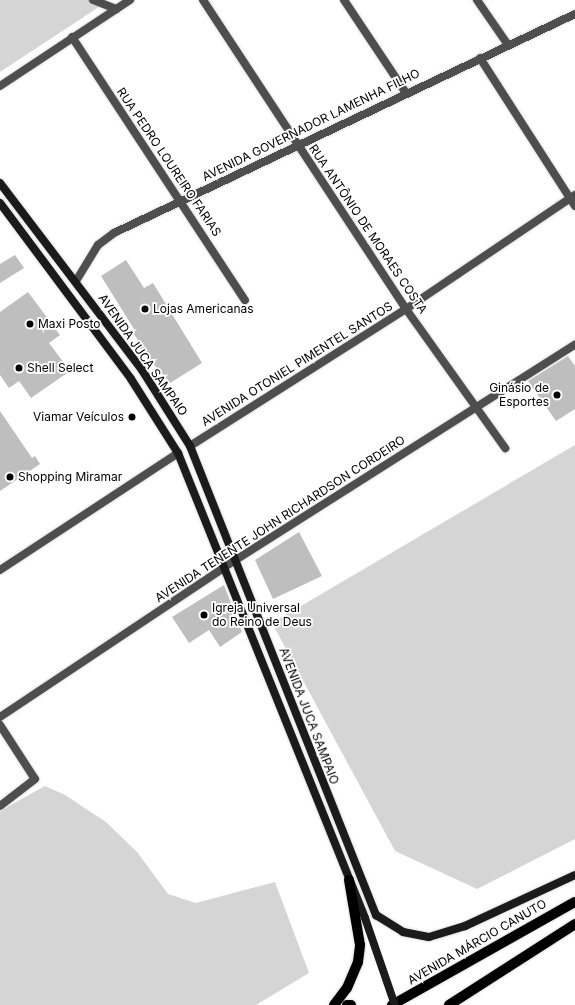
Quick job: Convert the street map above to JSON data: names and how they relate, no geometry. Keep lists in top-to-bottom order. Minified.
{"streets":{"main road":["AVENIDA JUCA SAMPAIO","AVENIDA MÁRCIO CANUTO"],"street":["AVENIDA GOVERNADOR LAMENHA FILHO","RUA PEDRO LOUREIRO FARIAS","RUA ANTÔNIO DE MORAES COSTA","AVENIDA OTONIEL PIMENTEL SANTOS","AVENIDA TENENTE JOHN RICHARDSON CORDEIRO"]},"crossings":[["AVENIDA GOVERNADOR LAMENHA FILHO","RUA PEDRO LOUREIRO FARIAS"],["AVENIDA GOVERNADOR LAMENHA FILHO","RUA ANTÔNIO DE MORAES COSTA"],["AVENIDA GOVERNADOR LAMENHA FILHO","AVENIDA JUCA SAMPAIO"],["RUA ANTÔNIO DE MORAES COSTA","AVENIDA OTONIEL PIMENTEL SANTOS"],["RUA ANTÔNIO DE MORAES COSTA","AVENIDA TENENTE JOHN RICHARDSON CORDEIRO"],["AVENIDA JUCA SAMPAIO","AVENIDA OTONIEL PIMENTEL SANTOS"],["AVENIDA JUCA SAMPAIO","AVENIDA TENENTE JOHN RICHARDSON CORDEIRO"],["AVENIDA JUCA SAMPAIO","AVENIDA MÁRCIO CANUTO"]],"places":["Lojas Americanas","Maxi Posto","Shell Select","Ginásio de Esportes","Viamar Veículos","Shopping Miramar","Igreja Universal do Reino de Deus"]}
